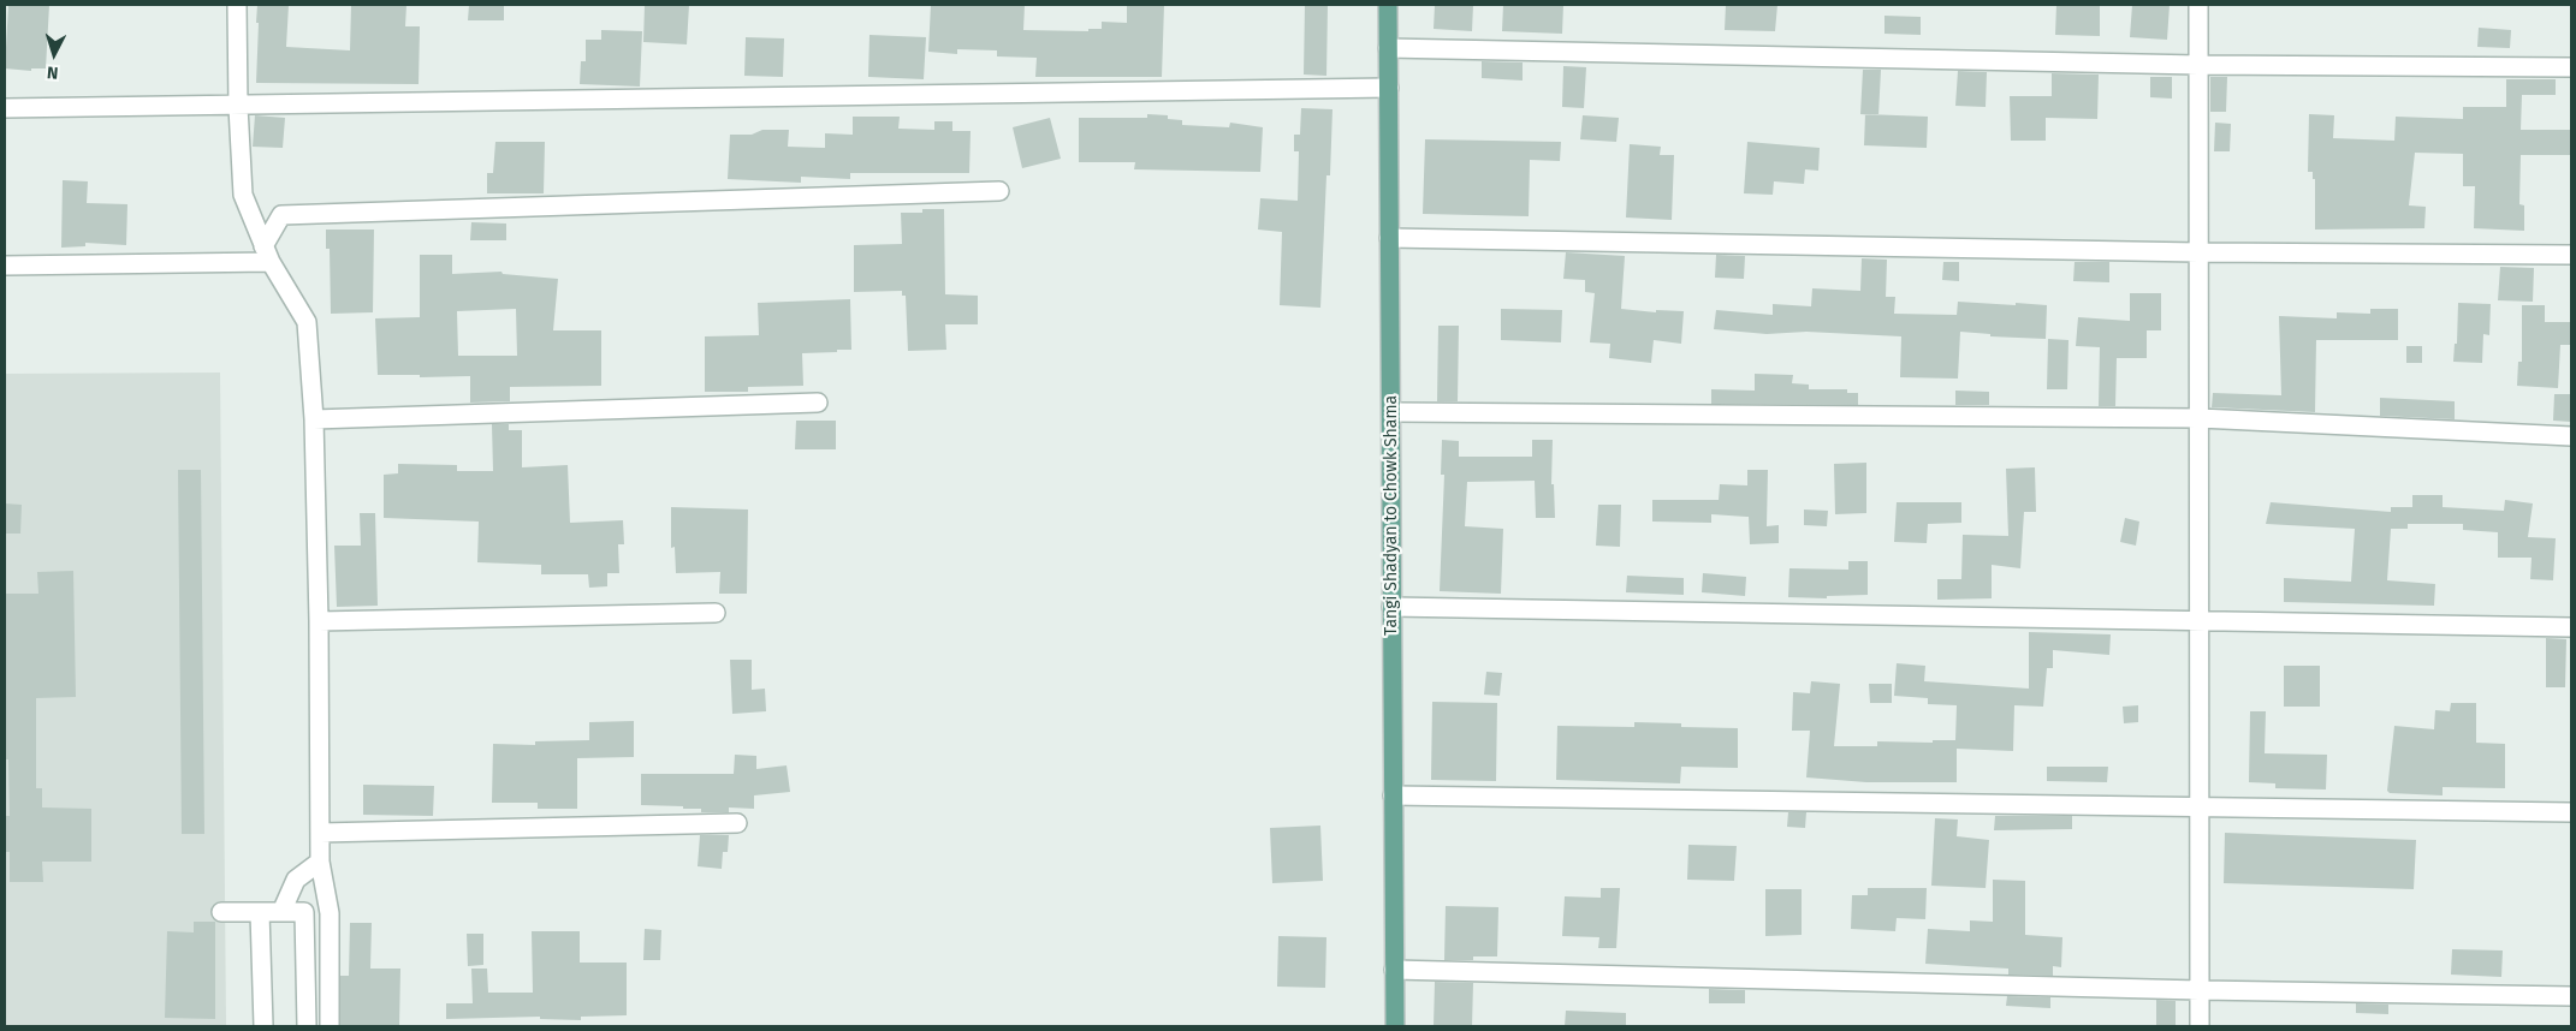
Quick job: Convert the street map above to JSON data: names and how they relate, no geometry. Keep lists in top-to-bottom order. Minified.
{"streets":{"main road":["Tangi Shadyan to Chowk Shama"]},"north":"bottom"}
